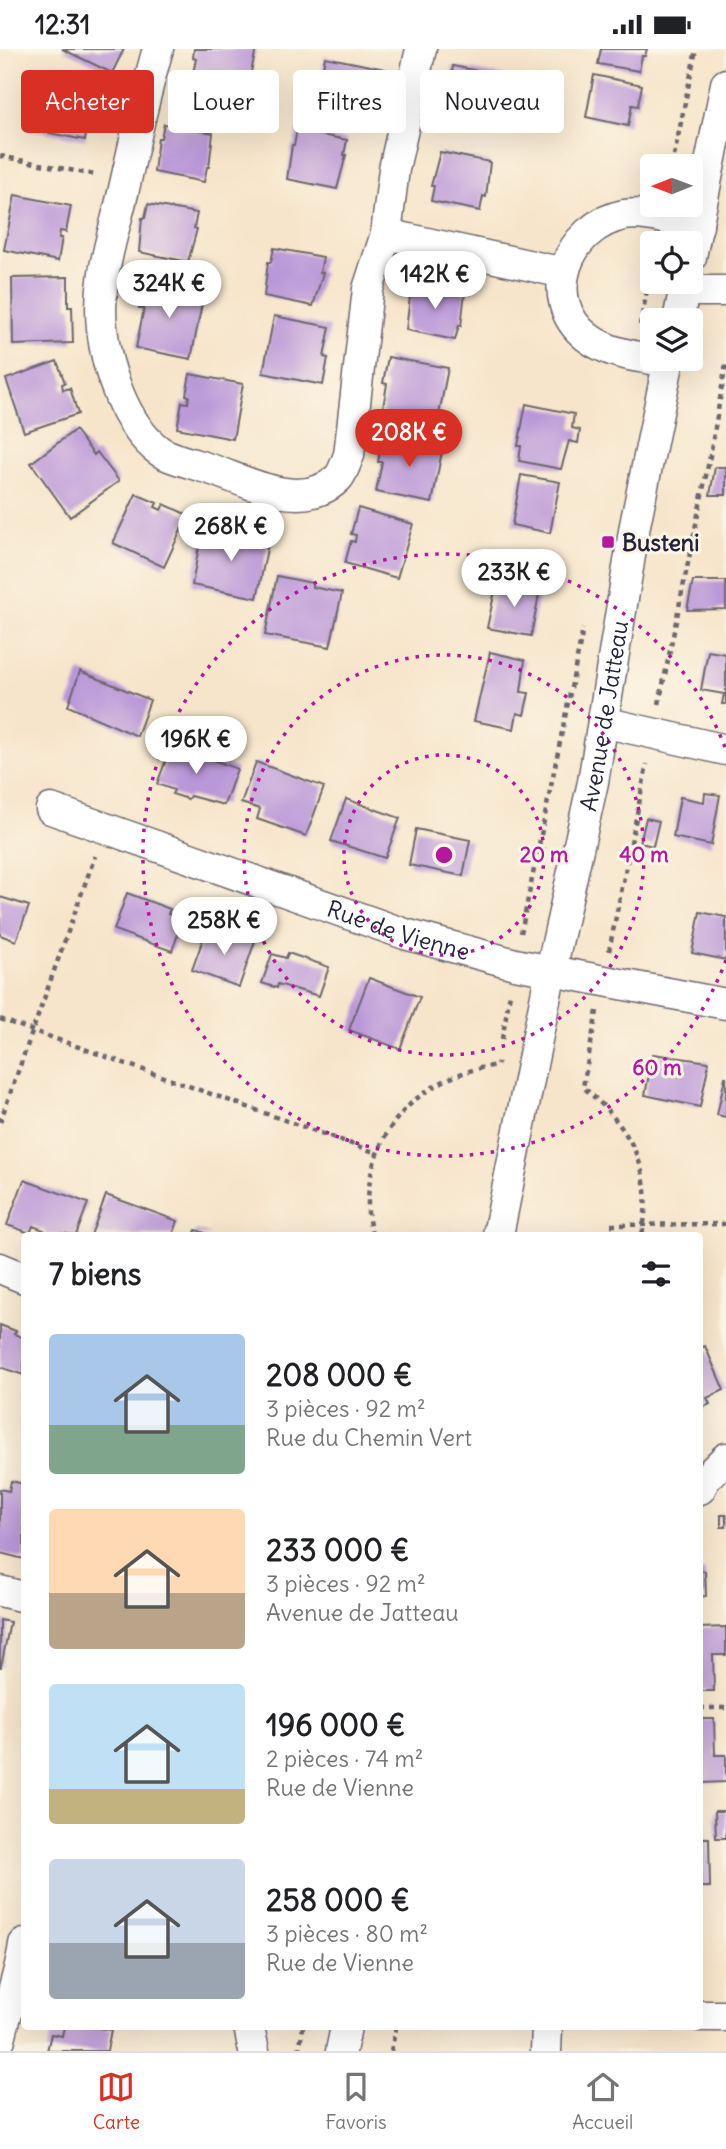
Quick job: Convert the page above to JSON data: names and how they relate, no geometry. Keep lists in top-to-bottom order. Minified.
{"streets":{"street":["Avenue de Jatteau","Rue de Vienne"]},"crossings":[["Avenue de Jatteau","Rue de Vienne"]],"places":{"transit":["Busteni"]},"north":"left","page":{"status":"12:31","chip":["Acheter","Louer","Filtres","Nouveau"],"price":["142K €","324K €","208K €","268K €","233K €","196K €","258K €"],"heading":"7 biens","list":[{"name":"208 000 €","note":"3 pièces · 92 m² · Rue du Chemin Vert"},{"name":"233 000 €","note":"3 pièces · 92 m² · Avenue de Jatteau"},{"name":"196 000 €","note":"2 pièces · 74 m² · Rue de Vienne"},{"name":"258 000 €","note":"3 pièces · 80 m² · Rue de Vienne"}],"tabs":["Carte","Favoris","Accueil"]},"rings":["20 m","40 m","60 m"]}
